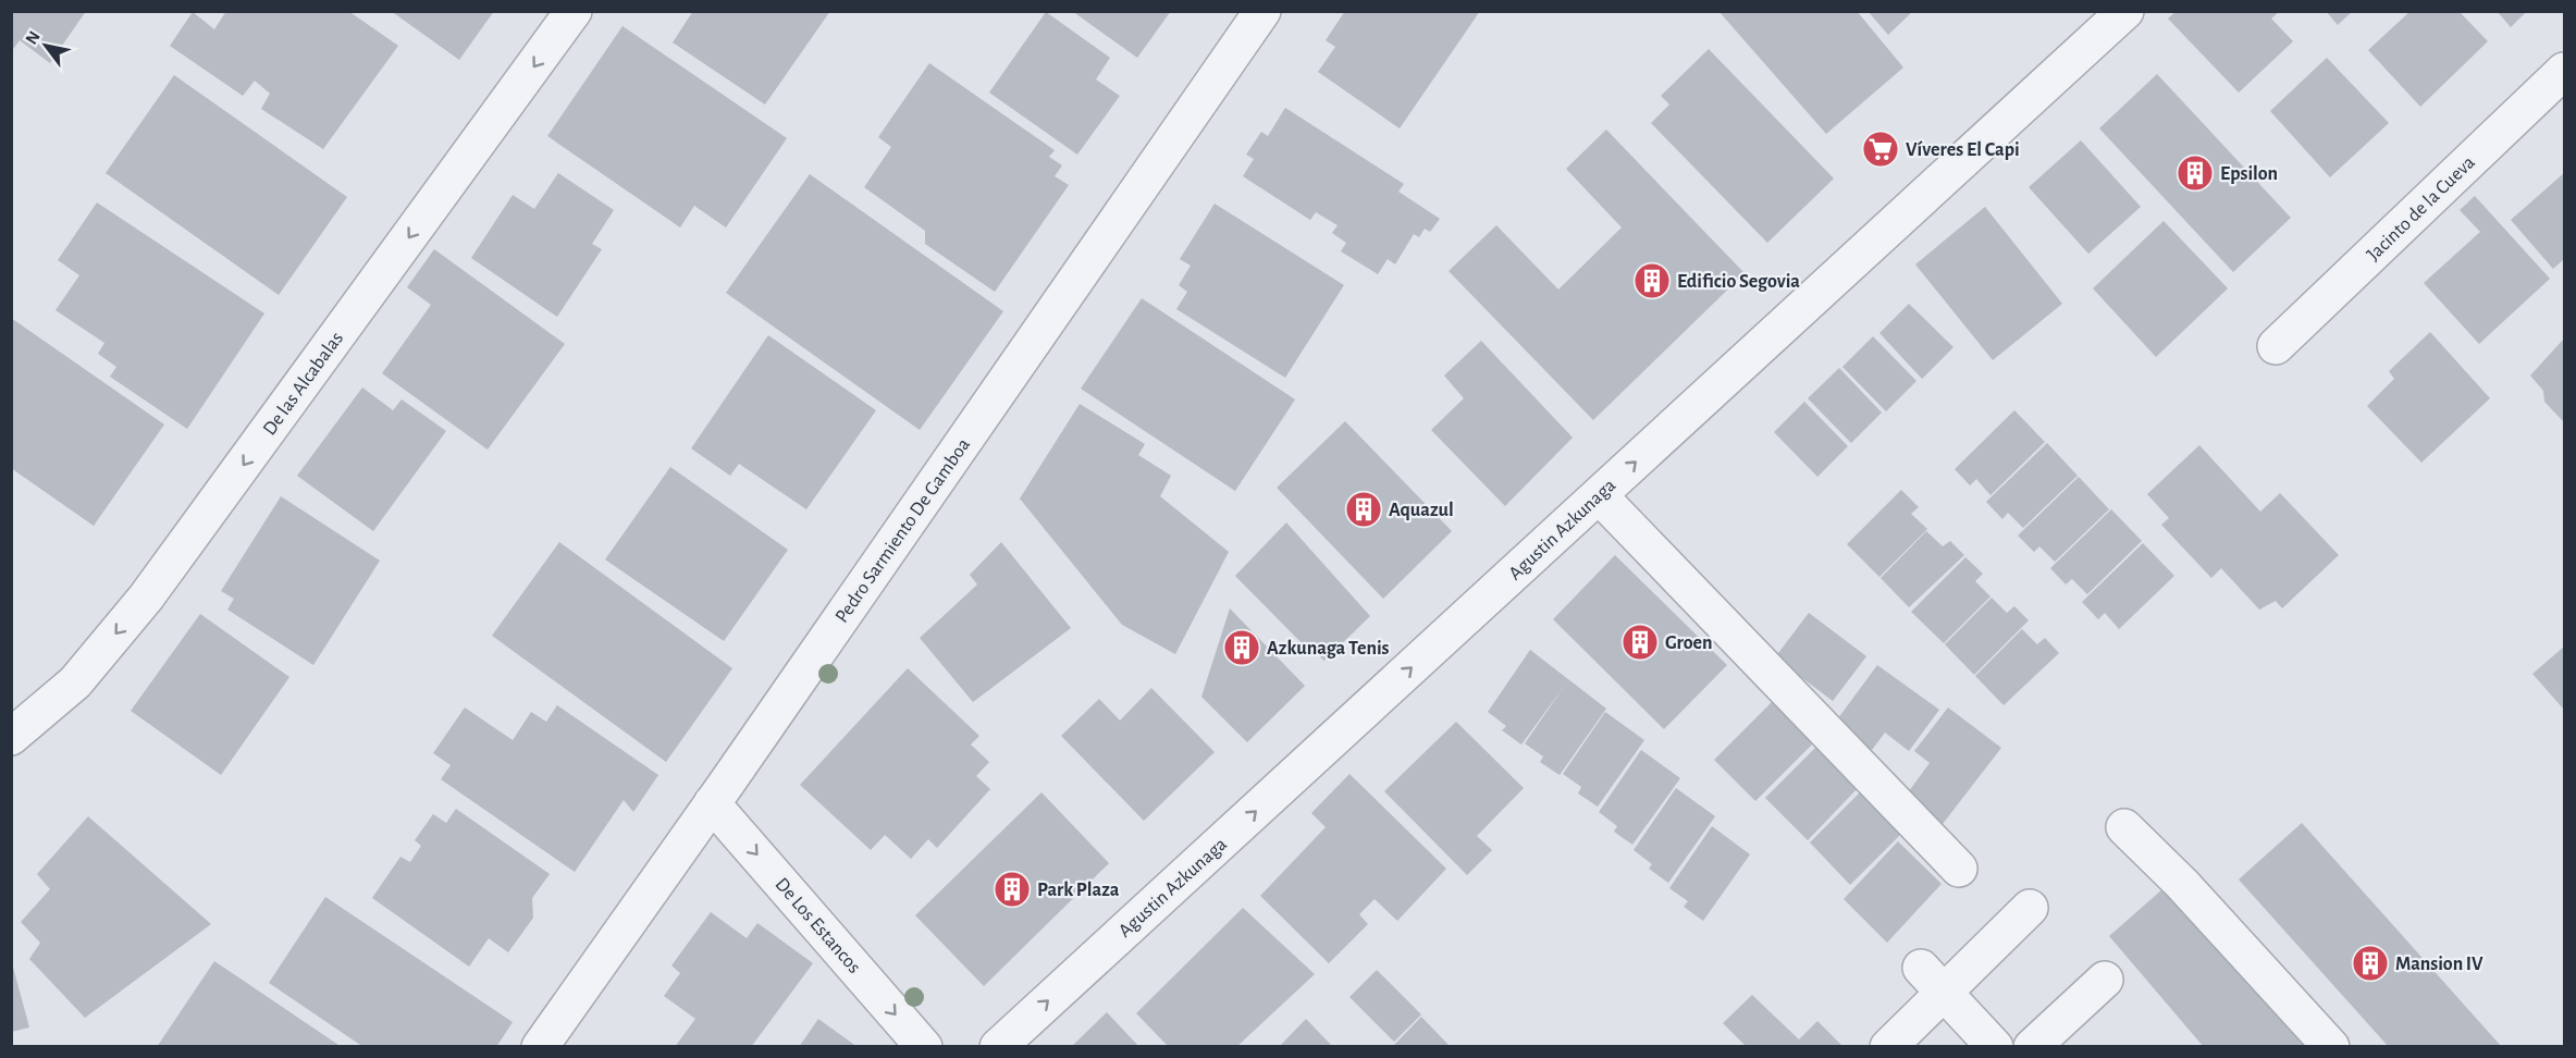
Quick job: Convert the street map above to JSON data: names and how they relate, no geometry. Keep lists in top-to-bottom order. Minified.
{"streets":{"street":["Jacinto de la Cueva","De las Alcabalas","Agustin Azkunaga","Pedro Sarmiento De Gamboa","De Los Estancos"]},"crossings":[["Pedro Sarmiento De Gamboa","De Los Estancos"]],"one_way":["De las Alcabalas","Agustin Azkunaga","De Los Estancos"],"places":{"supermarket":["Víveres El Capi"],"building":["Epsilon","Edificio Segovia","Aquazul","Groen","Azkunaga Tenis","Park Plaza","Mansion IV"]},"north":"top left"}
